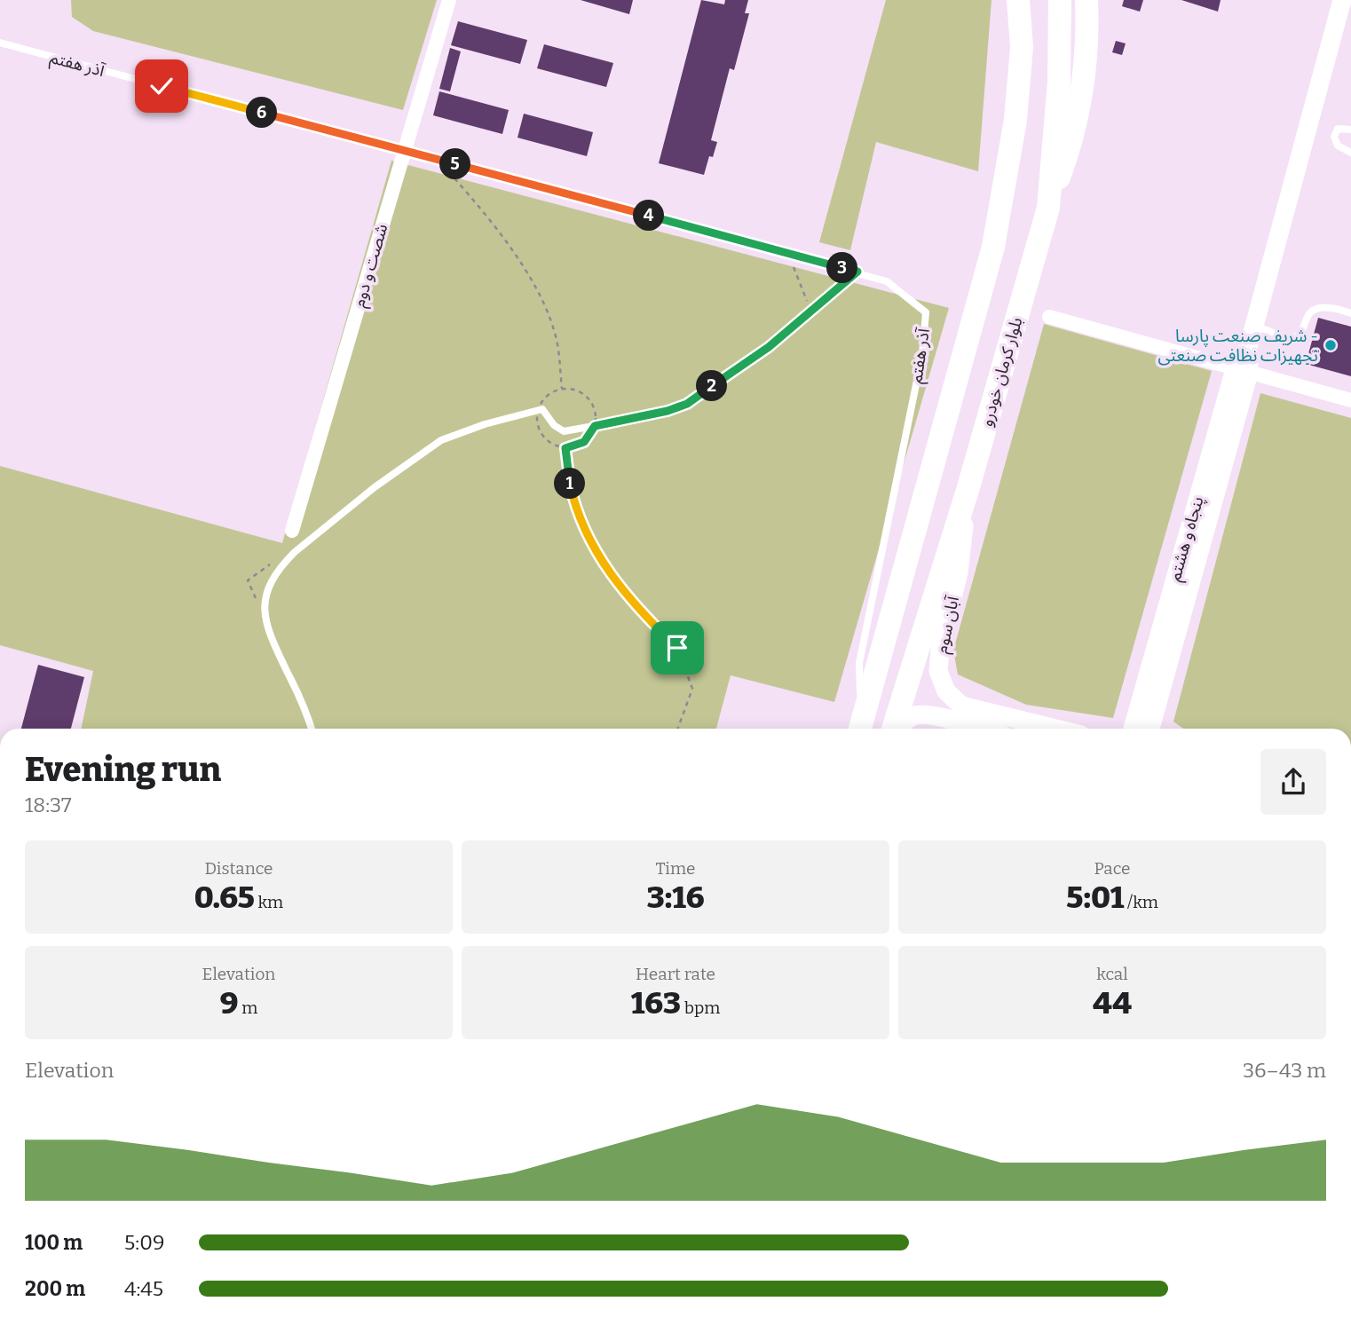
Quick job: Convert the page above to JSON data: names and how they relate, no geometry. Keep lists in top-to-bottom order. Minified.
{"streets":{"main road":["بلوار کرمان خودرو"],"street":["شصت و دوم","پنجاه و هشتم","آبان سوم"],"lane":["آذر هفتم"]},"crossings":[["آذر هفتم","شصت و دوم"],["بلوار کرمان خودرو","آبان سوم"]],"places":["شریف صنعت پارسا - تجهیزات نظافت صنعتی"],"page":{"pins":["6","5","4","3","2","1"],"heading":["Evening run","18:37"],"stats":[["Distance","0.65 km"],["Time","3:16"],["Pace","5:01 /km"],["Elevation","9 m"],["Heart rate","163 bpm"],["kcal","44"]],"chart":["Elevation","36–43 m"],"list":[{"name":"100 m","note":"5:09"},{"name":"200 m","note":"4:45"}]}}
